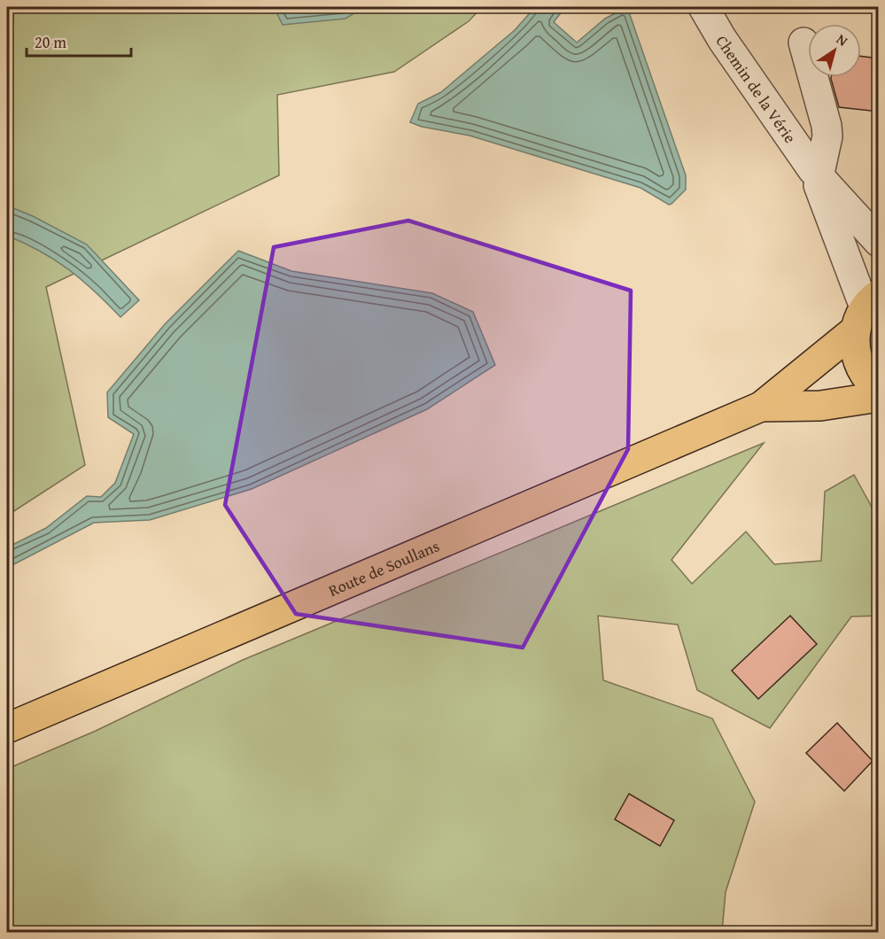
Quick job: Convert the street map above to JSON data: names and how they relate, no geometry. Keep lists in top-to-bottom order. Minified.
{"streets":{"main road":["Route de Soullans"],"street":["Chemin de la Vérie"]},"crossings":[["Chemin de la Vérie","Route de Soullans"]],"scale_bar":"20 m","north":"top right"}
